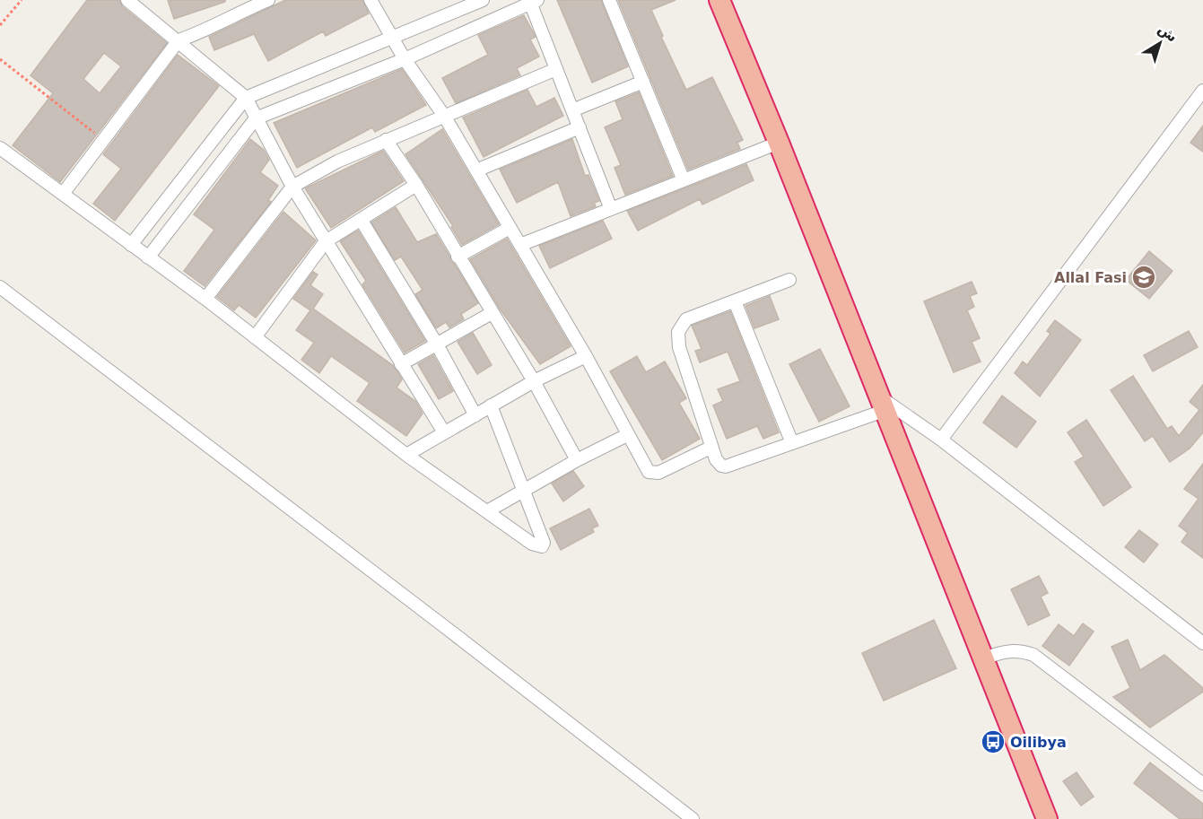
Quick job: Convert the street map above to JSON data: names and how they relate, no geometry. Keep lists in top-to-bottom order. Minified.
{"places":{"school or university":["Allal Fasi"],"bus stop":["Oilibya"]},"north":"top right"}
